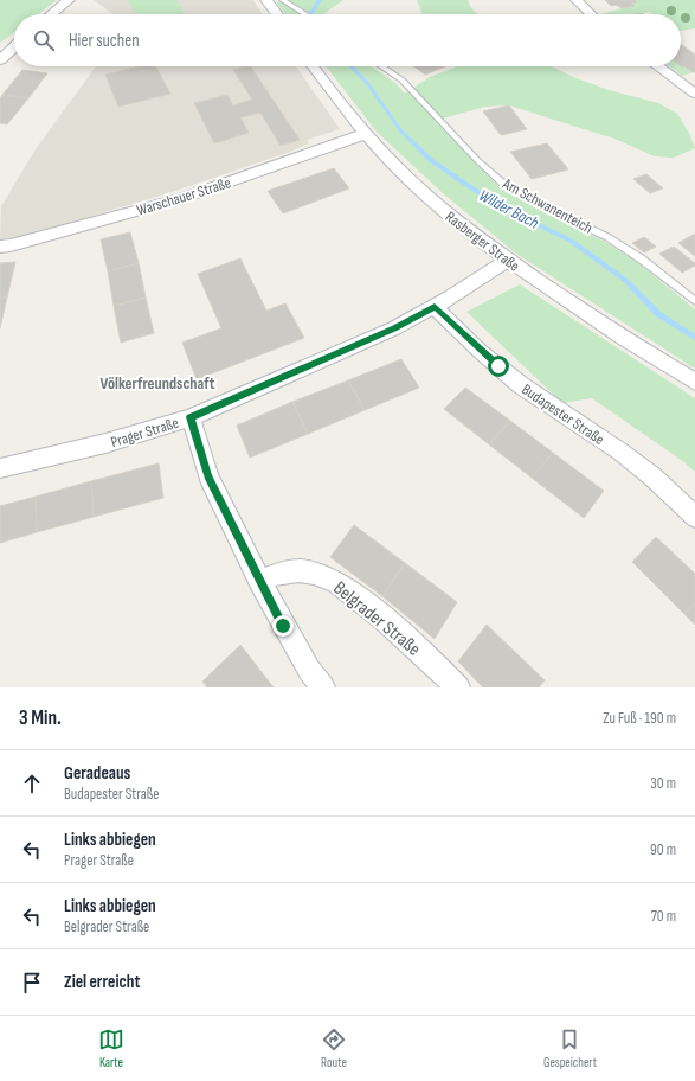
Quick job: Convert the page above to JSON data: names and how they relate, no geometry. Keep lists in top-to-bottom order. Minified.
{"streets":{"street":["Warschauer Straße","Rasberger Straße","Budapester Straße","Prager Straße","Belgrader Straße"],"lane":["Am Schwanenteich"]},"crossings":[["Warschauer Straße","Rasberger Straße"],["Rasberger Straße","Prager Straße"],["Budapester Straße","Prager Straße"]],"districts":["Völkerfreundschaft"],"water":["Wilder Bach"],"page":{"search":"Hier suchen","heading":["3 Min.","Zu Fuß · 190 m"],"list":[["Geradeaus","Budapester Straße","30 m"],["Links abbiegen","Prager Straße","90 m"],["Links abbiegen","Belgrader Straße","70 m"],"Ziel erreicht"],"nav":["Karte","Route","Gespeichert"]}}
